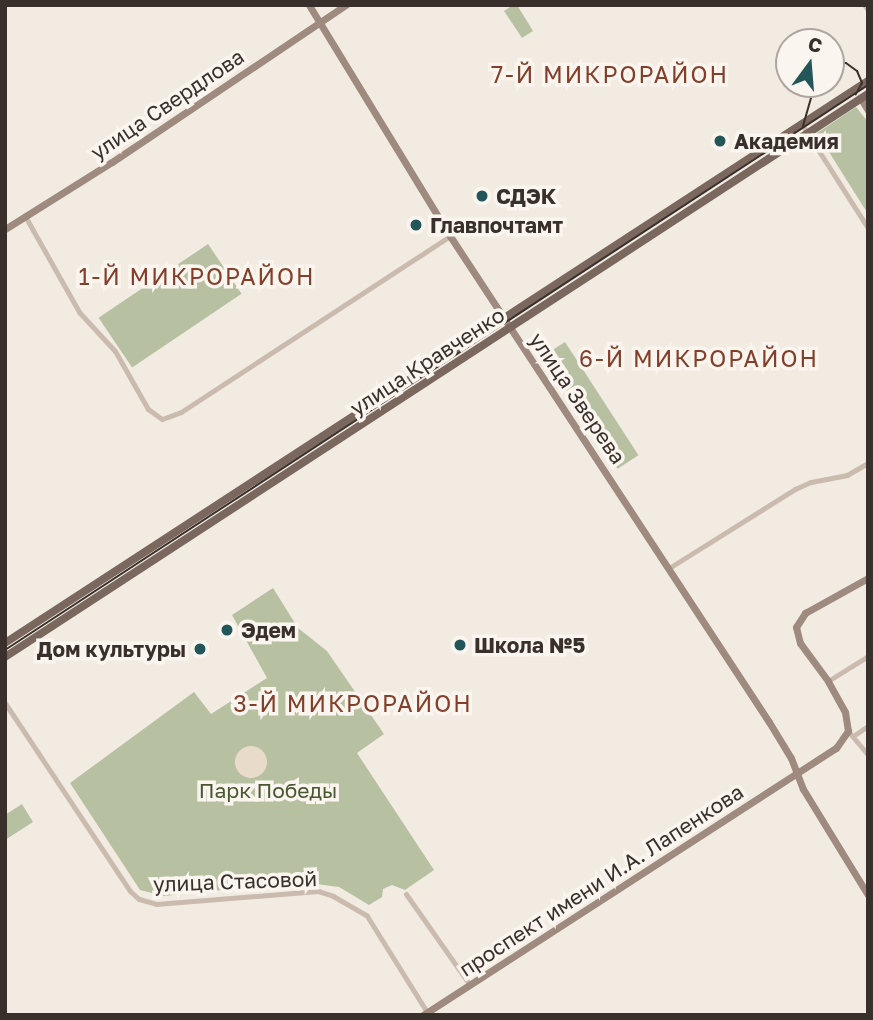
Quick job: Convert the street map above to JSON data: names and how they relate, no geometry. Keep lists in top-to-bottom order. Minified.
{"streets":{"main road":["улица Свердлова","улица Кравченко","улица Зверева","проспект имени И.А. Лапенкова"],"street":["улица Стасовой"]},"crossings":[["улица Свердлова","улица Зверева"],["улица Кравченко","улица Зверева"],["улица Зверева","проспект имени И.А. Лапенкова"],["проспект имени И.А. Лапенкова","улица Стасовой"]],"districts":["7-Й МИКРОРАЙОН","1-Й МИКРОРАЙОН","6-Й МИКРОРАЙОН","3-Й МИКРОРАЙОН"],"parks":["Парк Победы"],"places":["Академия","СДЭК","Главпочтамт","Эдем","Школа №5","Дом культуры"],"north":"top"}
